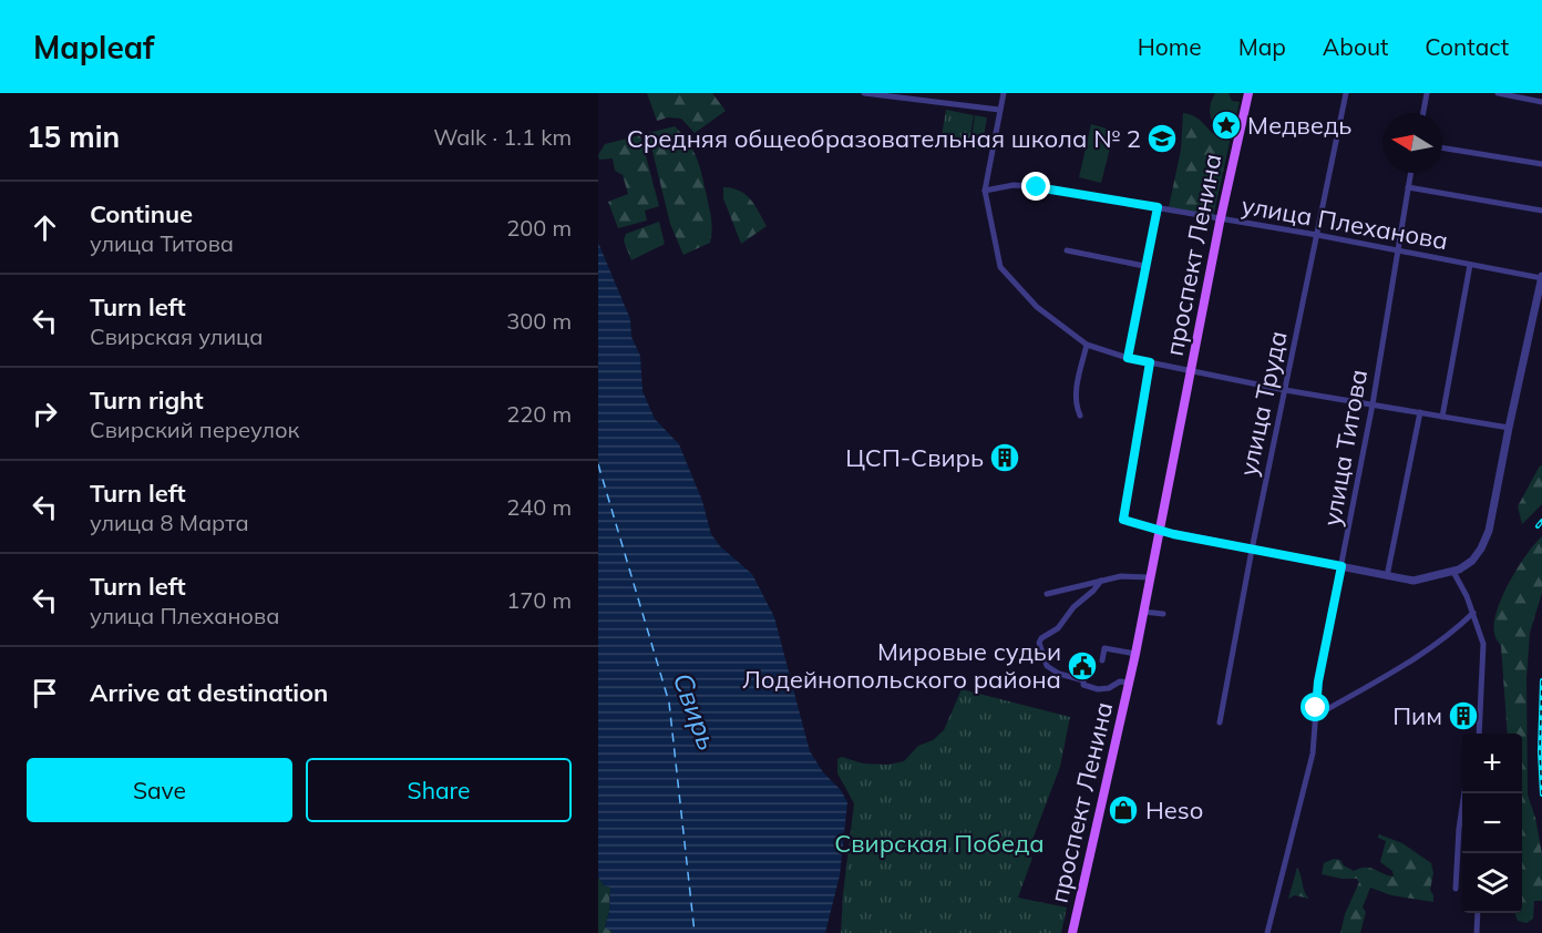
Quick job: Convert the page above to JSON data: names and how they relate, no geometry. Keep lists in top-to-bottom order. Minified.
{"streets":{"main road":["проспект Ленина"],"street":["улица Плеханова","улица Труда","улица Титова"]},"crossings":[["улица Плеханова","проспект Ленина"],["улица Плеханова","улица Труда"],["улица Плеханова","улица Титова"]],"water":["Свирь"],"parks":["Свирская Победа"],"places":{"place":["Медведь"],"school or university":["Средняя общеобразовательная школа № 2"],"building":["ЦСП-Свирь","Пим"],"public building":["Мировые судьи Лодейнопольского района"],"shop":["Heso"]},"north":"left","page":{"header":"Mapleaf","nav":["Home","Map","About","Contact"],"heading":["15 min","Walk · 1.1 km"],"list":[["Continue","улица Титова","200 m"],["Turn left","Свирская улица","300 m"],["Turn right","Свирский переулок","220 m"],["Turn left","улица 8 Марта","240 m"],["Turn left","улица Плеханова","170 m"],"Arrive at destination"],"map_buttons":["+","−"],"buttons":["Save","Share"]}}
